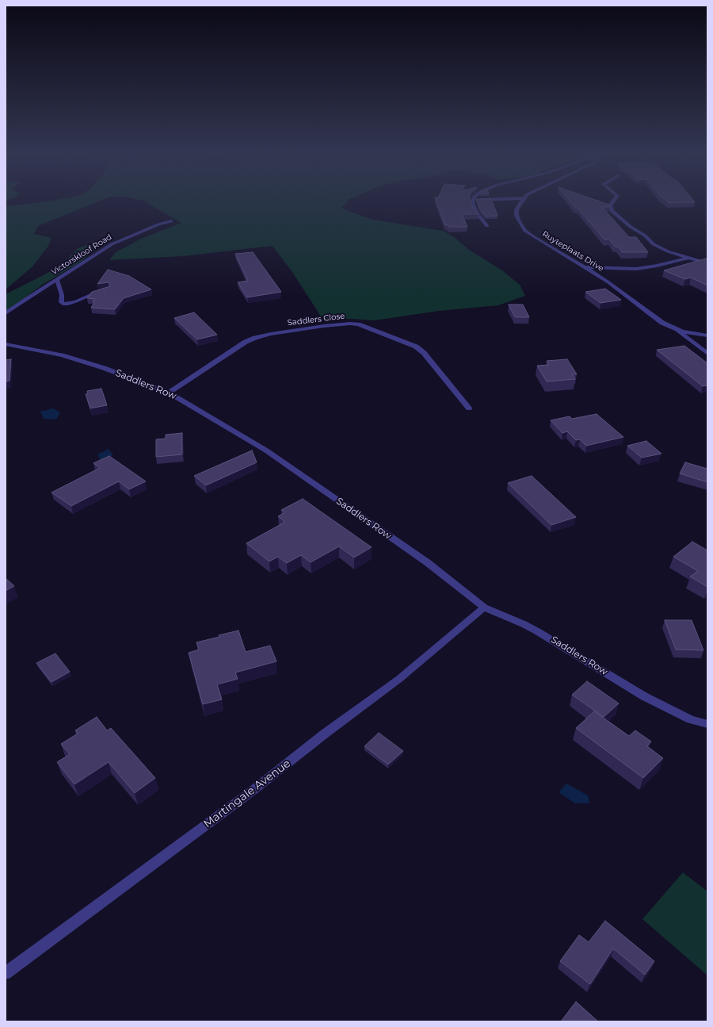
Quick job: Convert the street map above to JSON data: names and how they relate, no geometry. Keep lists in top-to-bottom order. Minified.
{"streets":{"street":["Ruyteplaats Drive","Victorskloof Road","Saddlers Close","Saddlers Row","Martingale Avenue"]},"crossings":[["Saddlers Close","Saddlers Row"],["Saddlers Row","Martingale Avenue"]]}
